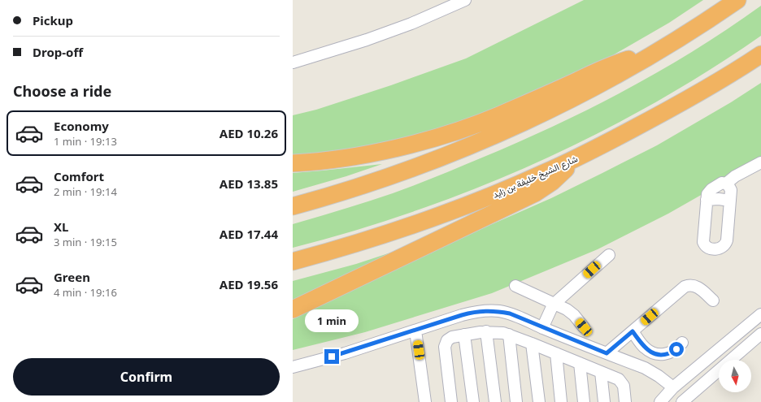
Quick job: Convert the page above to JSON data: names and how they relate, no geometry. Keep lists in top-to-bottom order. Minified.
{"streets":{"highway":["شارع الشيخ خليفة بن زايد"]},"north":"bottom","page":{"banner":["Pickup","Drop-off"],"heading":"Choose a ride","list":[{"name":"Economy","note":"1 min · 19:13","value":"AED 10.26"},{"name":"Comfort","note":"2 min · 19:14","value":"AED 13.85"},{"name":"XL","note":"3 min · 19:15","value":"AED 17.44"},{"name":"Green","note":"4 min · 19:16","value":"AED 19.56"}],"bubble":"1 min","buttons":"Confirm"}}
